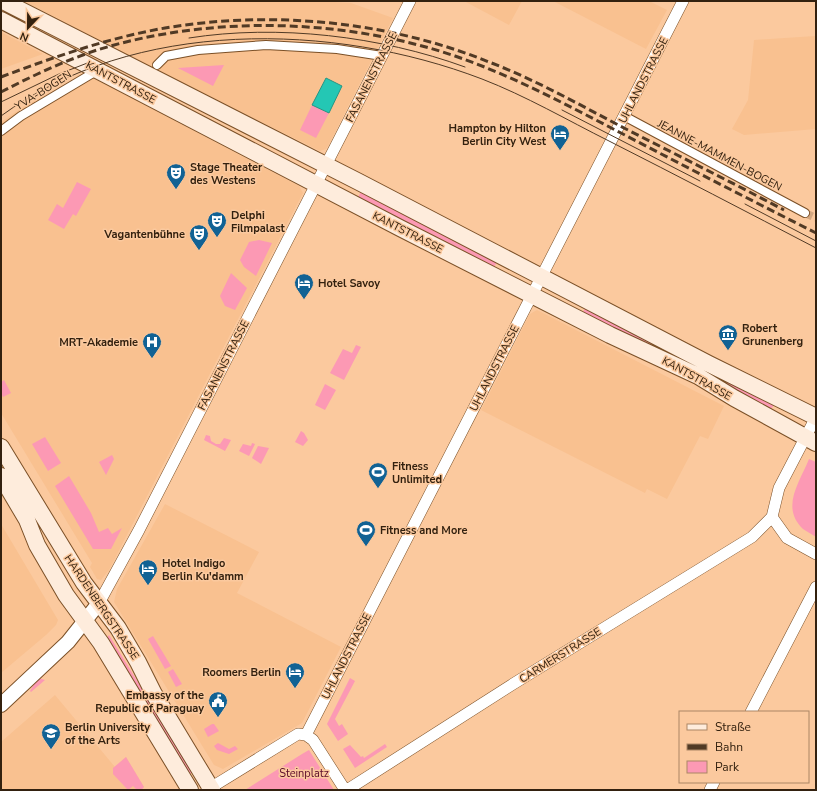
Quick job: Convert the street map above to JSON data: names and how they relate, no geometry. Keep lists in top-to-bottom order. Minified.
{"streets":{"main road":["KANTSTRASSE","HARDENBERGSTRASSE"],"street":["FASANENSTRASSE","UHLANDSTRASSE","YVA-BOGEN","JEANNE-MAMMEN-BOGEN","CARMERSTRASSE"]},"crossings":[["FASANENSTRASSE","KANTSTRASSE"],["FASANENSTRASSE","HARDENBERGSTRASSE"],["UHLANDSTRASSE","KANTSTRASSE"],["UHLANDSTRASSE","JEANNE-MAMMEN-BOGEN"],["KANTSTRASSE","YVA-BOGEN"]],"parks":["Steinplatz"],"places":{"hotel":["Hampton by Hilton Berlin City West","Hotel Savoy","Hotel Indigo Berlin Ku'damm","Roomers Berlin"],"theatre":["Stage Theater des Westens","Delphi Filmpalast","Vagantenbühne"],"museum":["Robert Grunenberg"],"hospital":["MRT-Akademie"],"sports":["Fitness Unlimited","Fitness and More"],"public building":["Embassy of the Republic of Paraguay"],"school or university":["Berlin University of the Arts"]},"legend":["Straße","Bahn","Park"],"north":"bottom"}
